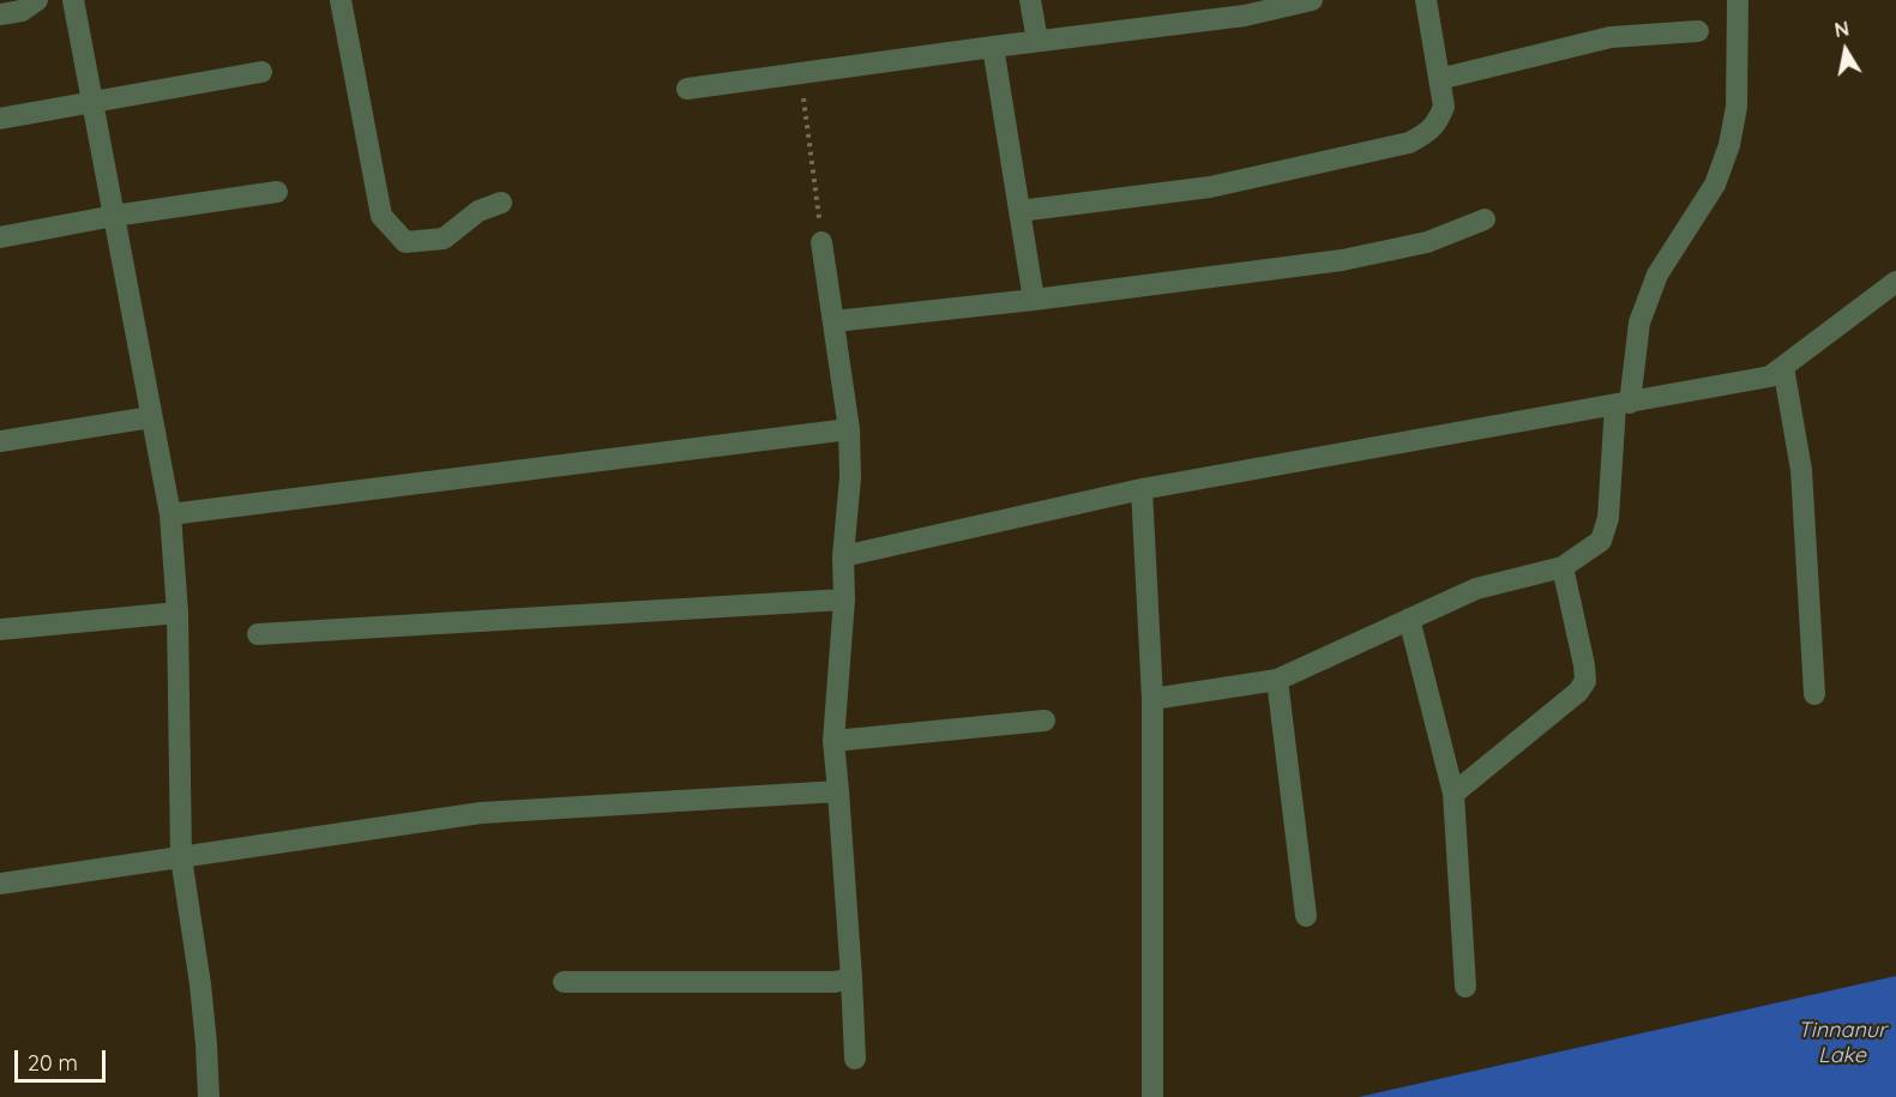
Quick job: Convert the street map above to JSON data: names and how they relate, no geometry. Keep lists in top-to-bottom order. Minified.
{"water":["Tinnanur Lake"],"scale_bar":"20 m","north":"top"}
